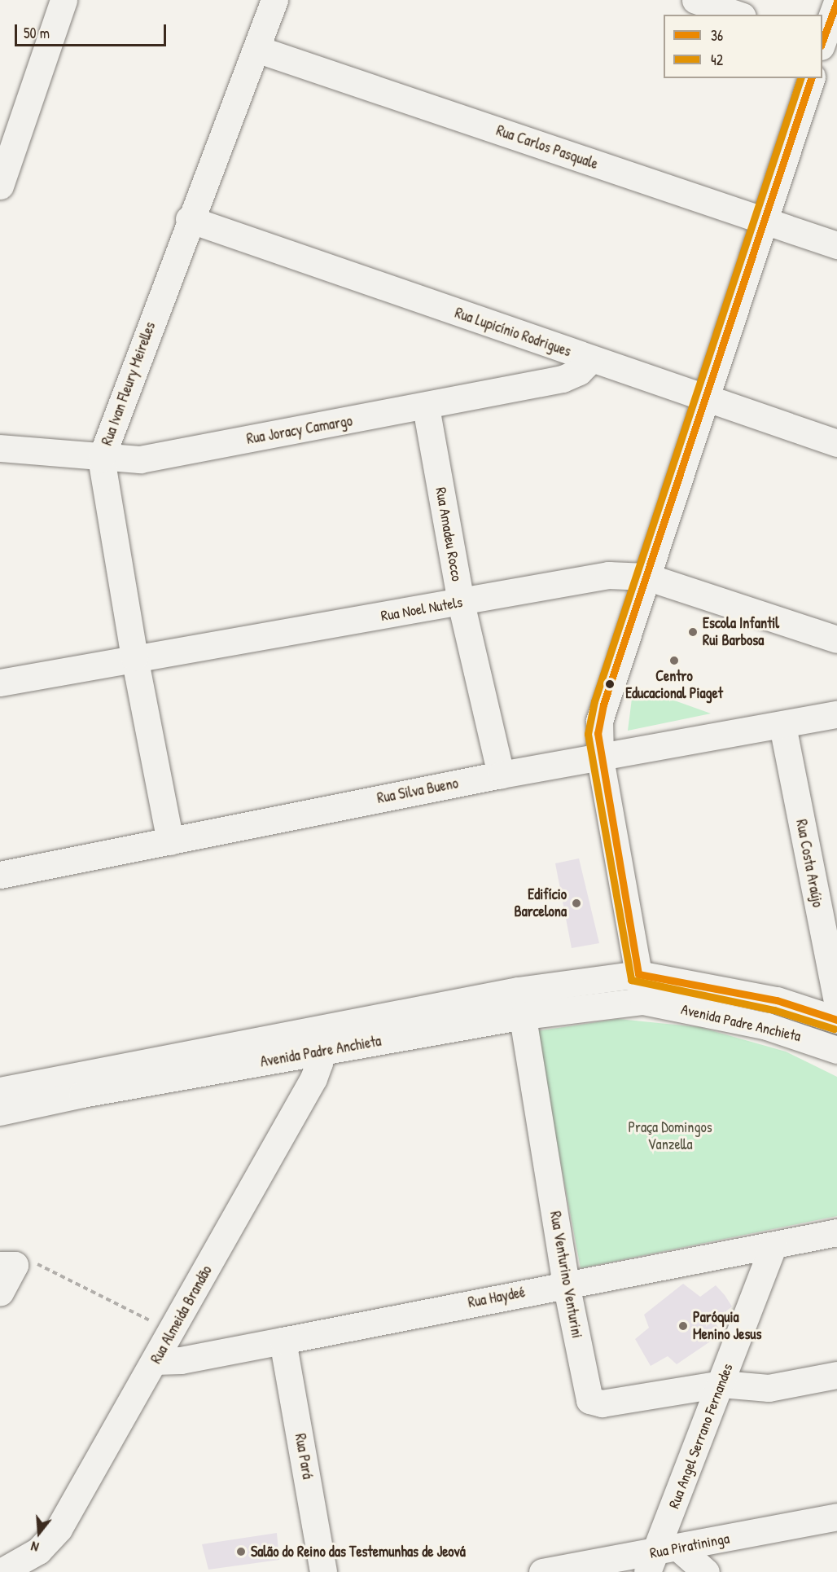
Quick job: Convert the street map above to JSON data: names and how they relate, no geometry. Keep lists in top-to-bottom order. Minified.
{"streets":{"street":["Rua Carlos Pasquale","Rua Lupicínio Rodrigues","Rua Ivan Fleury Meirelles","Rua Joracy Camargo","Rua Amadeu Rocco","Rua Noel Nutels","Rua Silva Bueno","Rua Costa Araújo","Avenida Padre Anchieta","Rua Venturino Venturini","Rua Haydeé","Rua Almeida Brandão","Rua Angel Serrano Fernandes","Rua Pará","Rua Piratininga"]},"crossings":[["Rua Carlos Pasquale","Rua Ivan Fleury Meirelles"],["Rua Lupicínio Rodrigues","Rua Ivan Fleury Meirelles"],["Rua Lupicínio Rodrigues","Rua Joracy Camargo"],["Rua Ivan Fleury Meirelles","Rua Joracy Camargo"],["Rua Ivan Fleury Meirelles","Rua Noel Nutels"],["Rua Ivan Fleury Meirelles","Rua Silva Bueno"],["Rua Joracy Camargo","Rua Amadeu Rocco"],["Rua Amadeu Rocco","Rua Noel Nutels"],["Rua Amadeu Rocco","Rua Silva Bueno"],["Rua Silva Bueno","Rua Costa Araújo"],["Avenida Padre Anchieta","Rua Venturino Venturini"],["Avenida Padre Anchieta","Rua Almeida Brandão"],["Rua Venturino Venturini","Rua Haydeé"],["Rua Venturino Venturini","Rua Angel Serrano Fernandes"],["Rua Haydeé","Rua Almeida Brandão"],["Rua Haydeé","Rua Angel Serrano Fernandes"],["Rua Haydeé","Rua Pará"],["Rua Angel Serrano Fernandes","Rua Piratininga"]],"parks":["Praça Domingos Vanzella"],"places":["Escola Infantil Rui Barbosa","Centro Educacional Piaget","Edifício Barcelona","Paróquia Menino Jesus","Salão do Reino das Testemunhas de Jeová"],"lines":["transit line 36","transit line 42"],"legend":["36","42"],"scale_bar":"50 m","north":"bottom"}
